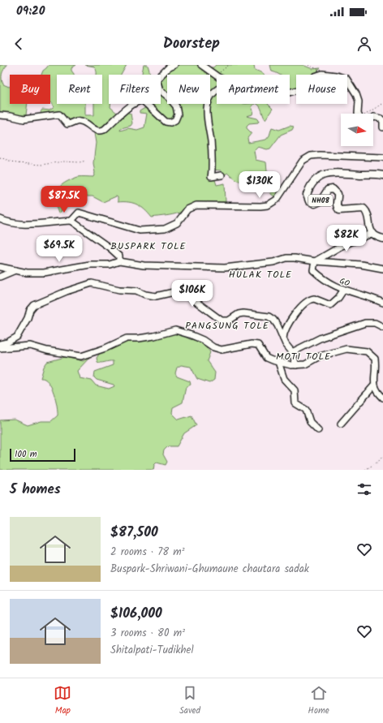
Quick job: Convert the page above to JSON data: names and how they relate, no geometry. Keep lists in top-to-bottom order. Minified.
{"streets":{"main road":["NH08"],"street":["GO"]},"districts":["BUSPARK TOLE","HULAK TOLE","PANGSUNG TOLE","MOTI TOLE"],"scale_bar":"100 m","north":"right","page":{"status":"09:20","header":"Doorstep","chip":["Buy","Rent","Filters","New","Apartment","House"],"price":["$130K","$87.5K","$82K","$69.5K","$106K"],"scale":"100 m","heading":"5 homes","list":[{"name":"$87,500","note":"2 rooms · 78 m² · Buspark-Shriwani-Ghumaune chautara sadak"},{"name":"$106,000","note":"3 rooms · 80 m² · Shitalpati-Tudikhel"}],"tabs":["Map","Saved","Home"]}}
